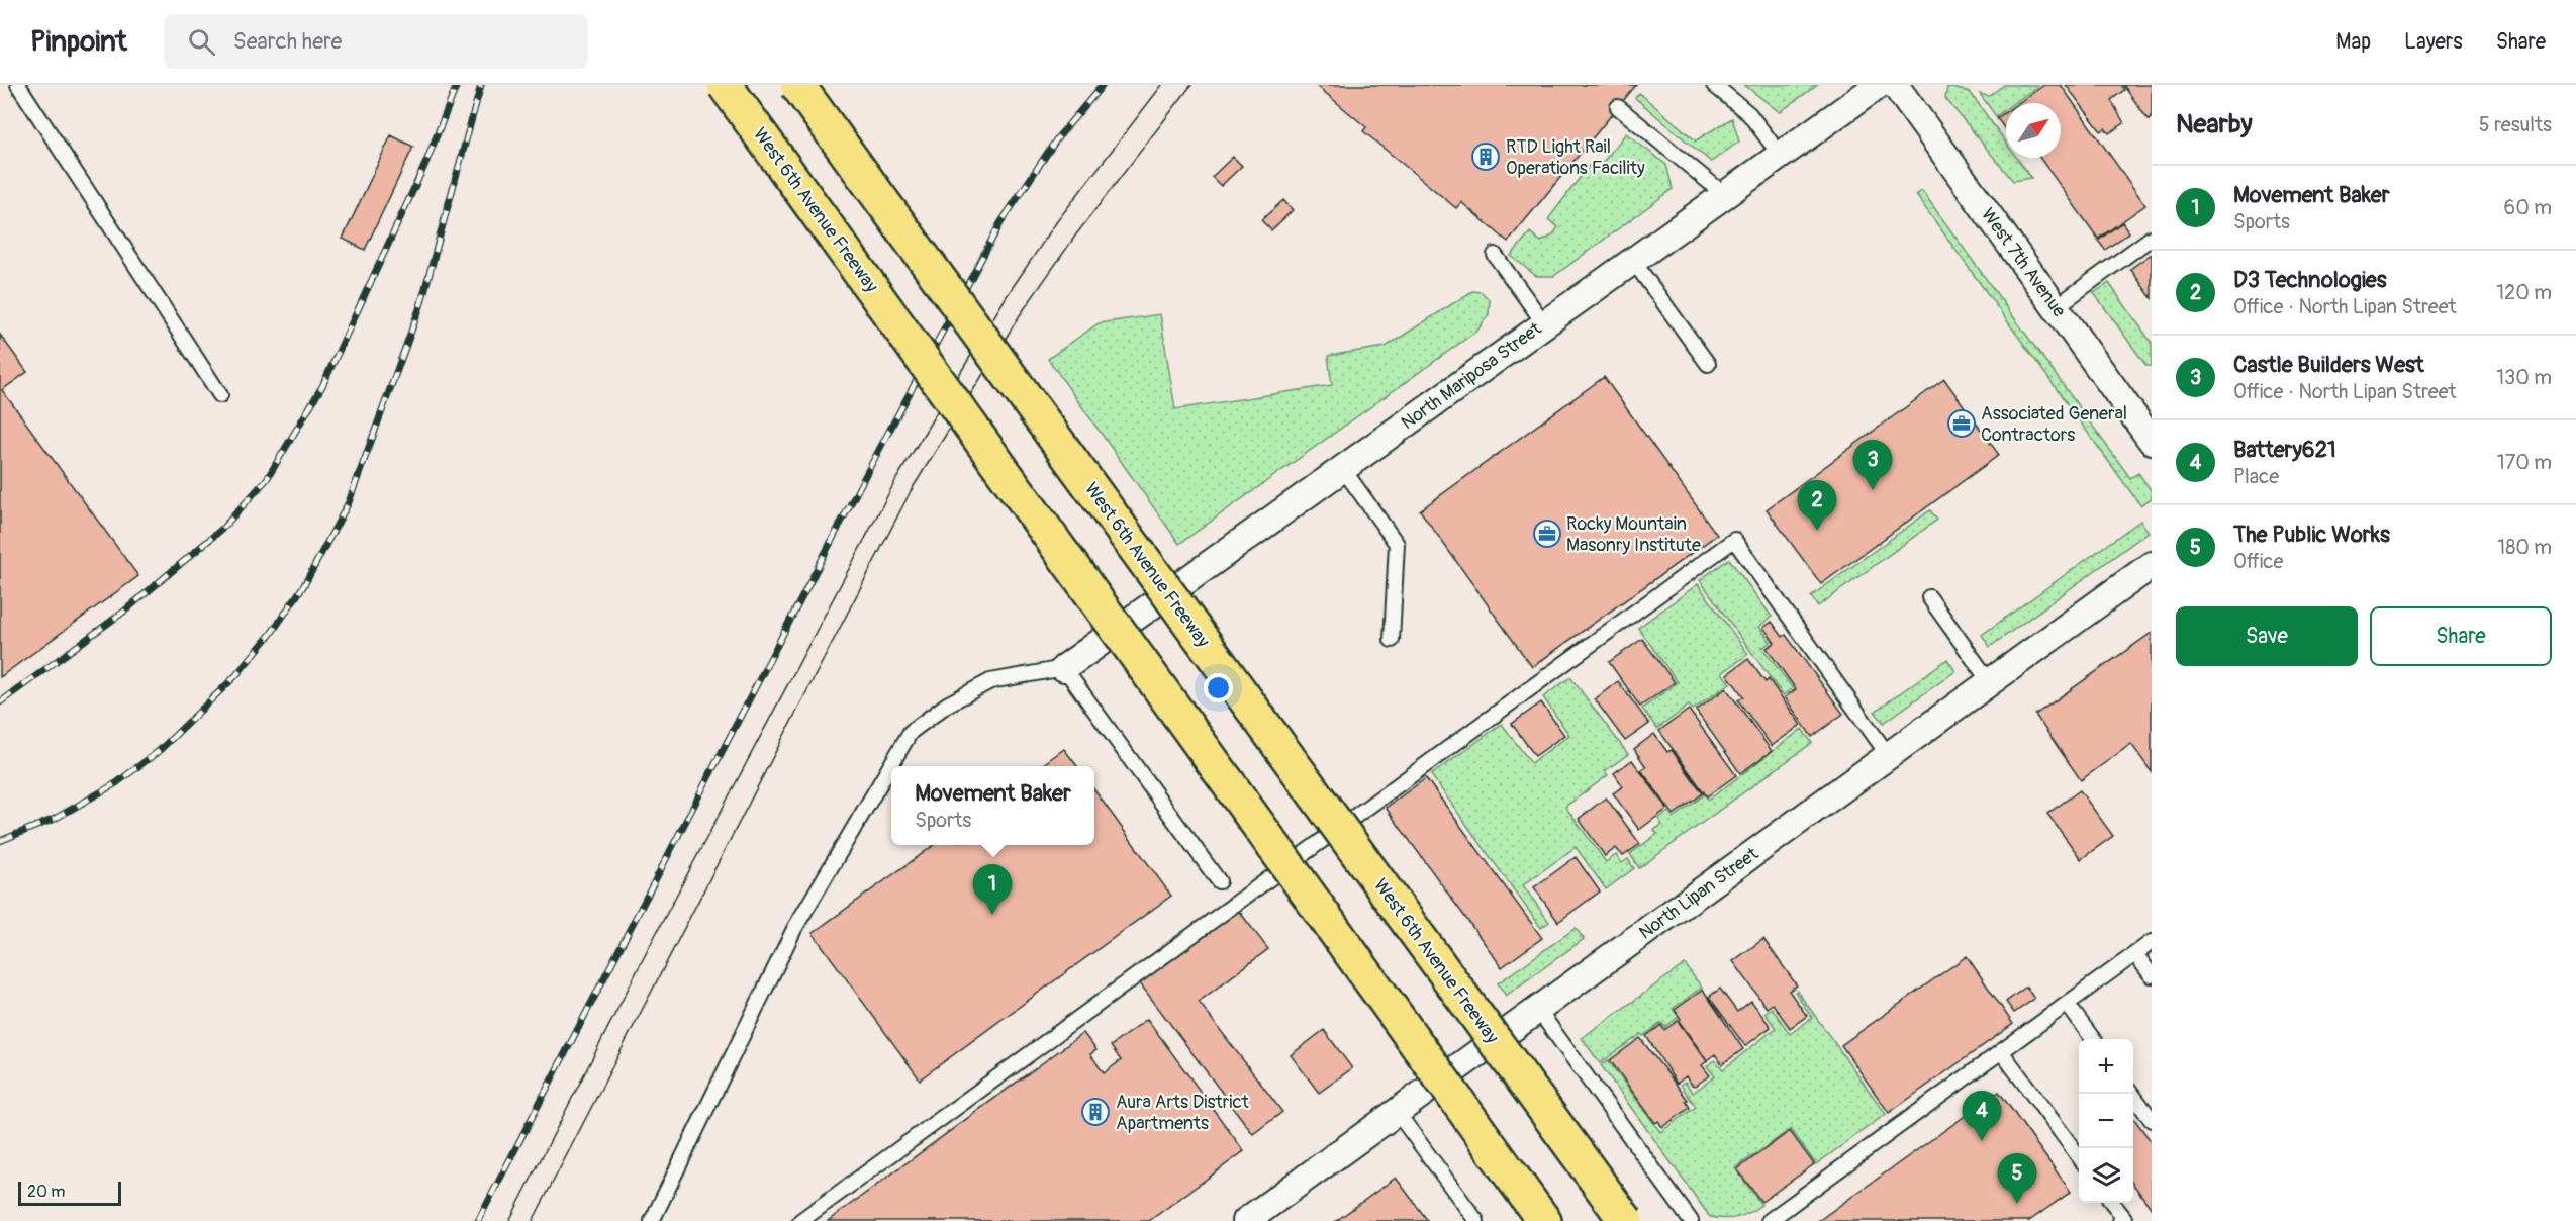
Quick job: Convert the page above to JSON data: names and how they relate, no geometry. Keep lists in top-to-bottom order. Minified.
{"streets":{"highway":["West 6th Avenue Freeway"],"street":["West 7th Avenue","North Mariposa Street","North Lipan Street"]},"places":{"building":["RTD Light Rail Operations Facility","Aura Arts District Apartments"],"office":["Associated General Contractors","Rocky Mountain Masonry Institute"]},"scale_bar":"20 m","north":"top right","page":{"header":"Pinpoint","search":"Search here","nav":["Map","Layers","Share"],"heading":["Nearby","5 results"],"list":[{"mark":"1","name":"Movement Baker","note":"Sports","value":"60 m"},{"mark":"2","name":"D3 Technologies","note":"Office · North Lipan Street","value":"120 m"},{"mark":"3","name":"Castle Builders West","note":"Office · North Lipan Street","value":"130 m"},{"mark":"4","name":"Battery621","note":"Place","value":"170 m"},{"mark":"5","name":"The Public Works","note":"Office","value":"180 m"}],"pins":["3","2","1","4","5"],"buttons":["Save","Share"],"popup":["Movement Baker","Sports"],"map_buttons":["+","−"],"scale":"20 m"}}
